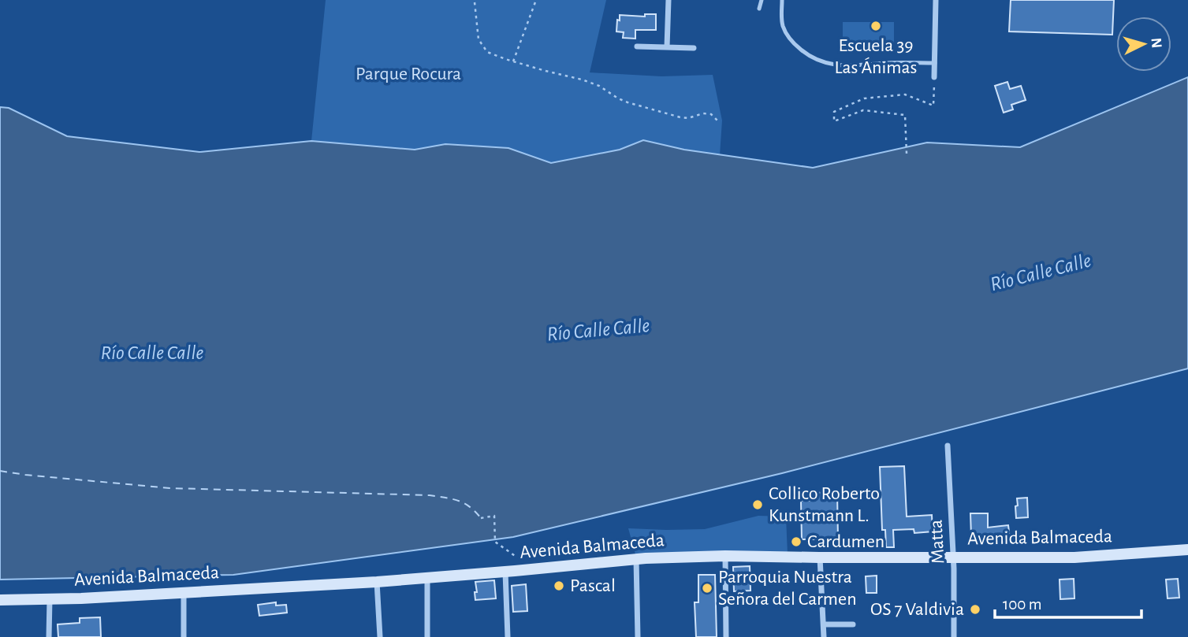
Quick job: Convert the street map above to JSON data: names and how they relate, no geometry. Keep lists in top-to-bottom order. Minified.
{"streets":{"main road":["Avenida Balmaceda"],"street":["Matta"]},"crossings":[["Avenida Balmaceda","Matta"]],"water":["Río Calle Calle"],"parks":["Parque Rocura"],"places":["Escuela 39 Las Ánimas","Collico Roberto Kunstmann L.","Cardumen","Pascal","Parroquia Nuestra Señora del Carmen","OS 7 Valdivia"],"scale_bar":"100 m","north":"right"}
